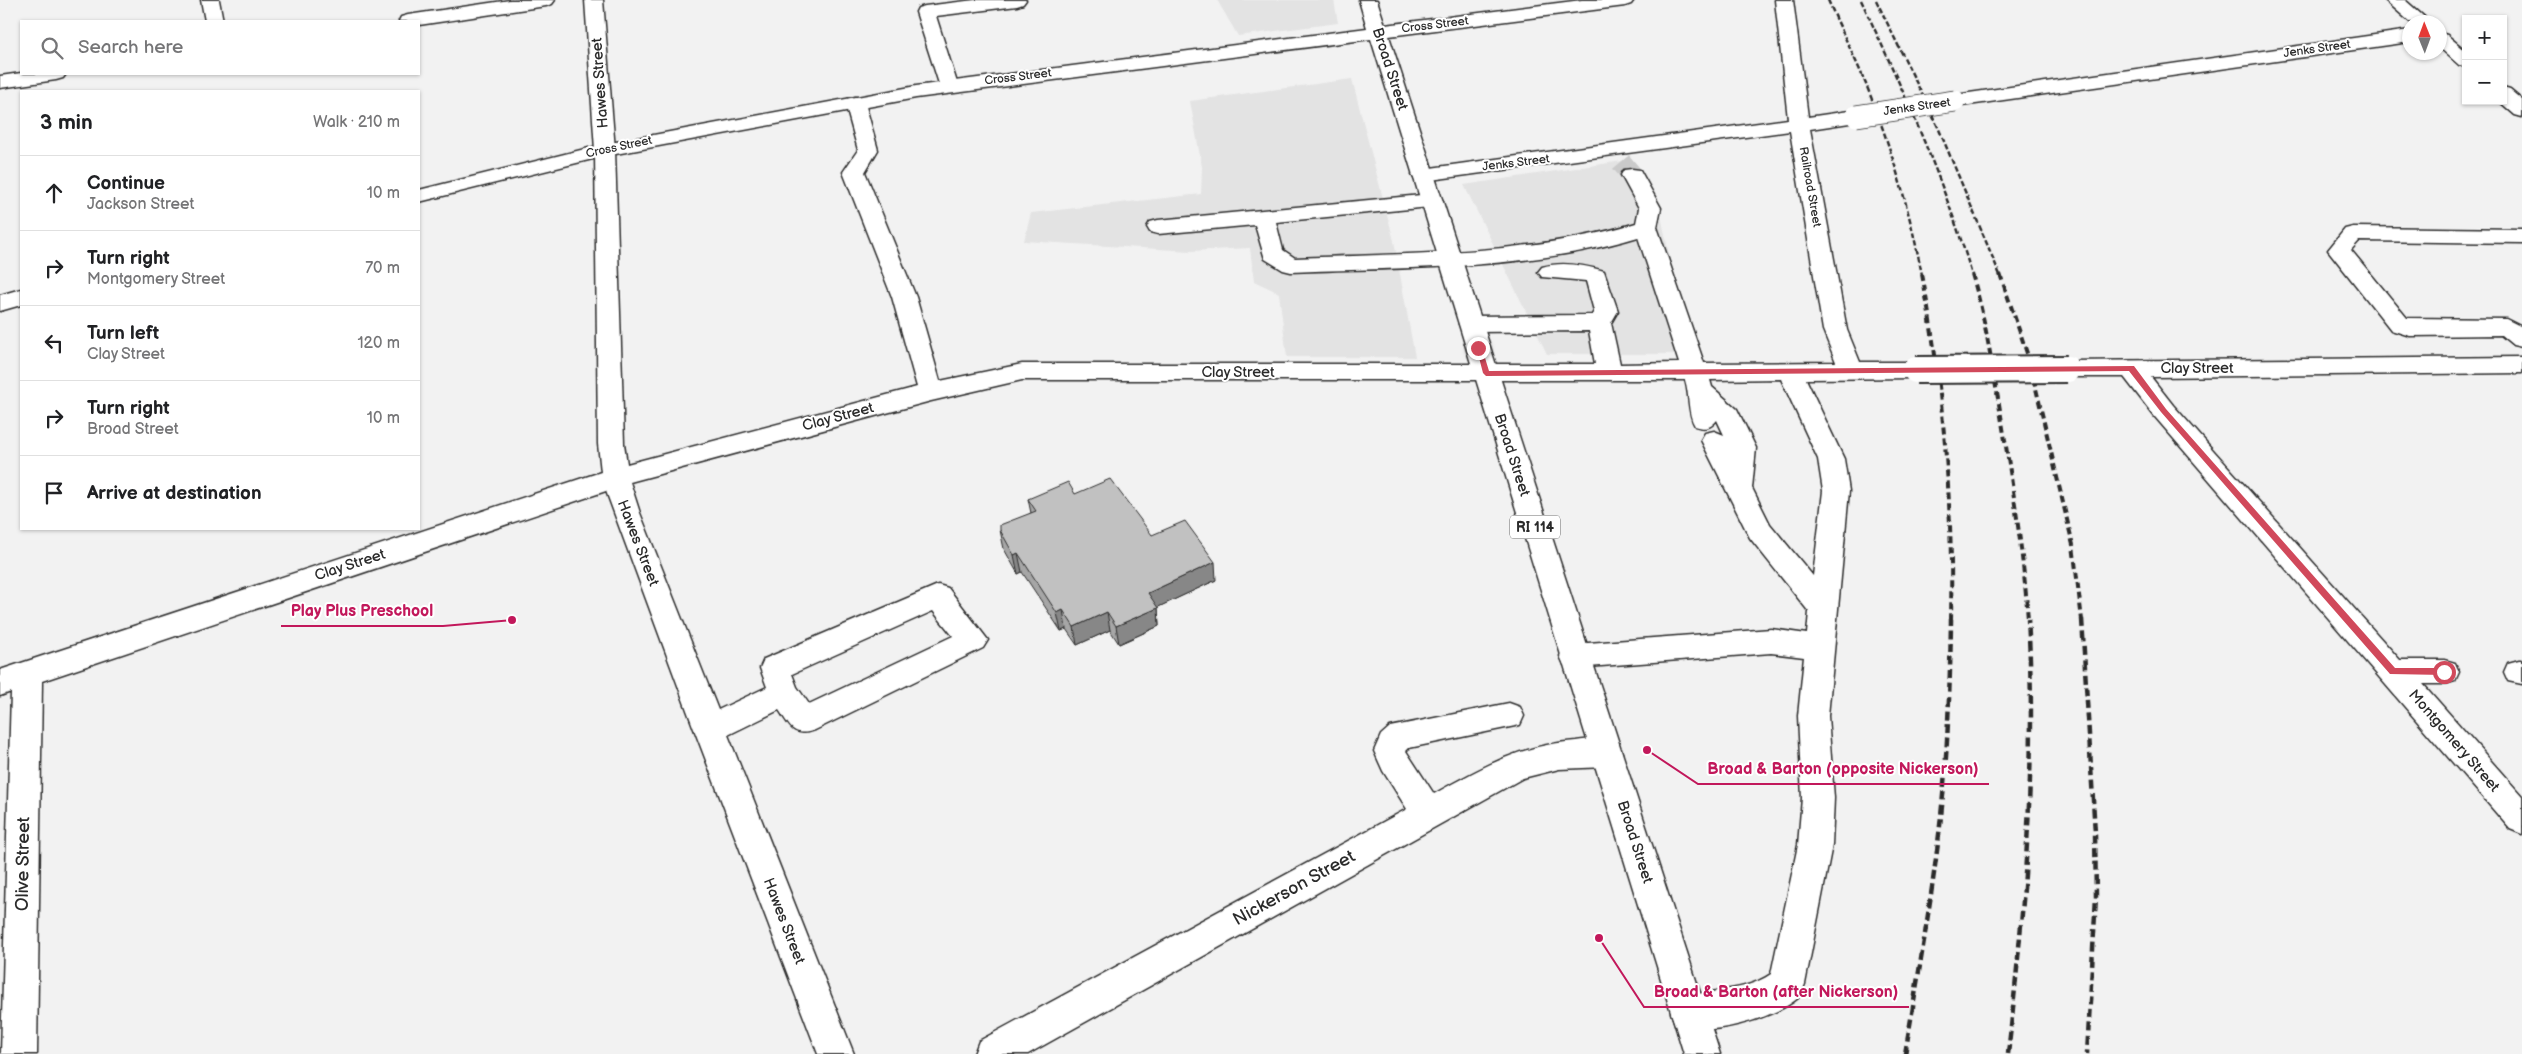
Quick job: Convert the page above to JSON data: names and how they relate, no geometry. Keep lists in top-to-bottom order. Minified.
{"streets":{"street":["Cross Street","Jenks Street","Broad Street","Hawes Street","Railroad Street","Clay Street","RI 114","Montgomery Street","Olive Street","Nickerson Street"]},"crossings":[["Cross Street","Broad Street"],["Cross Street","Hawes Street"],["Jenks Street","Broad Street"],["Jenks Street","Railroad Street"],["Broad Street","Clay Street"],["Broad Street","Nickerson Street"],["Hawes Street","Clay Street"],["Railroad Street","Clay Street"],["Clay Street","Montgomery Street"],["Clay Street","Olive Street"]],"places":["Play Plus Preschool","Broad & Barton (opposite Nickerson)","Broad & Barton (after Nickerson)"],"north":"top","page":{"map_buttons":["+","−"],"search":"Search here","heading":["3 min","Walk · 210 m"],"list":[["Continue","Jackson Street","10 m"],["Turn right","Montgomery Street","70 m"],["Turn left","Clay Street","120 m"],["Turn right","Broad Street","10 m"],"Arrive at destination"]}}
